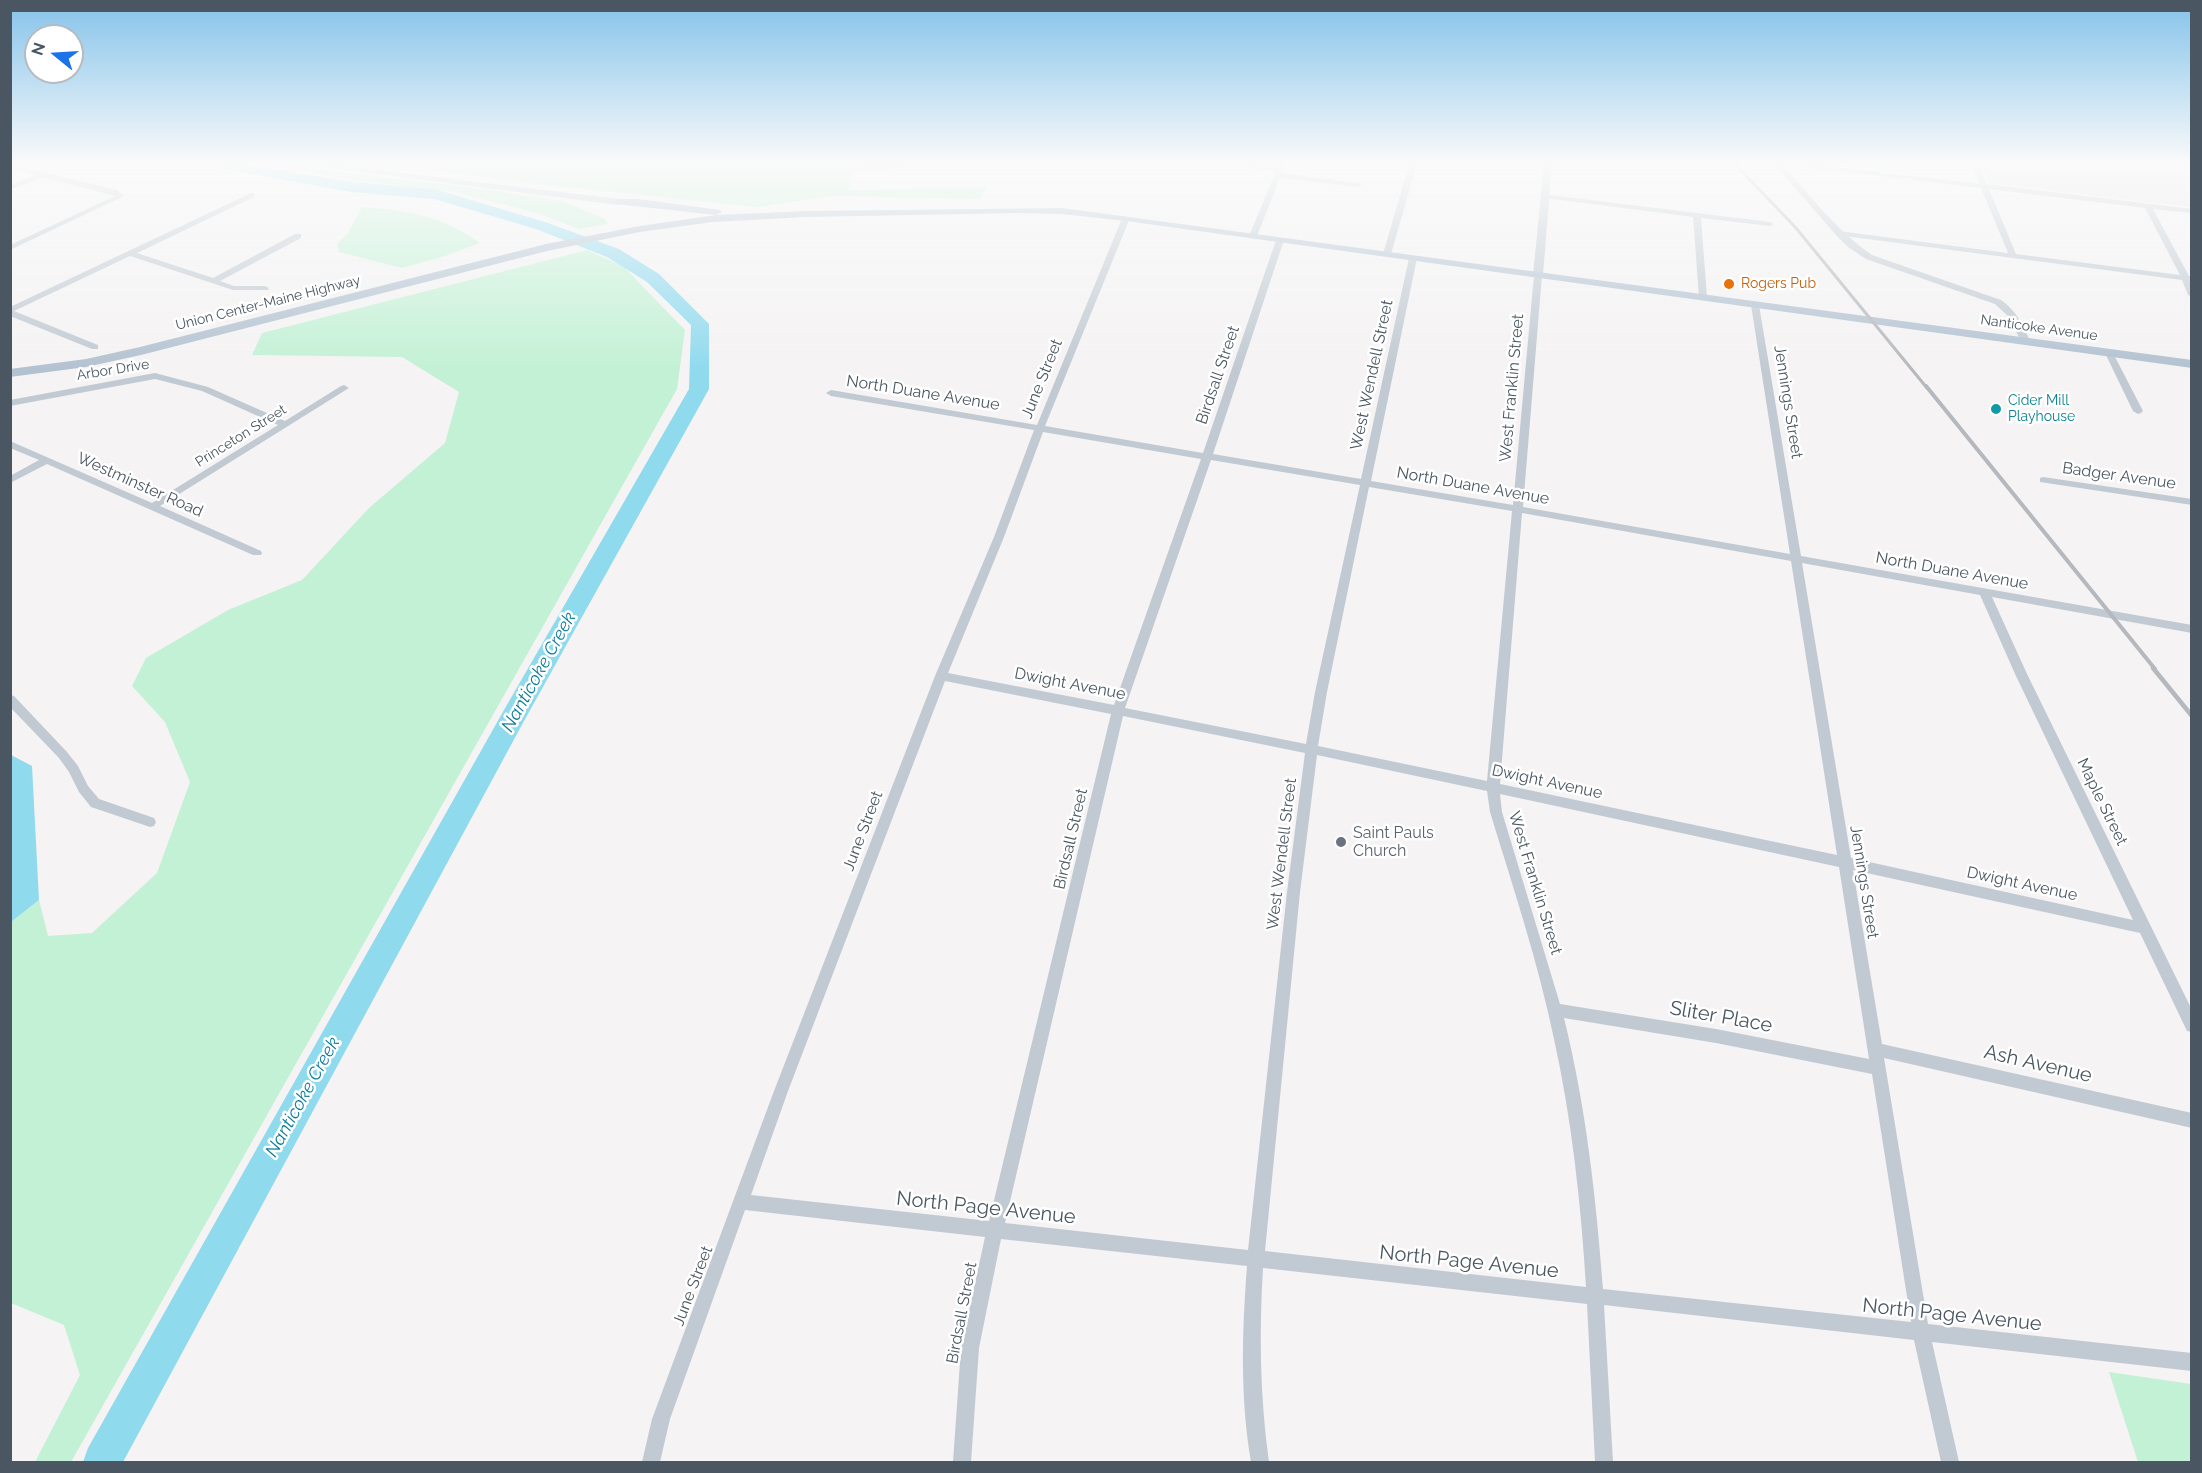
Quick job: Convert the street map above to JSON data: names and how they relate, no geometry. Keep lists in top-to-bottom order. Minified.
{"streets":{"main road":["Union Center-Maine Highway","Nanticoke Avenue"],"street":["Arbor Drive","Birdsall Street","West Wendell Street","June Street","West Franklin Street","North Duane Avenue","Jennings Street","Princeton Street","Badger Avenue","Westminster Road","Dwight Avenue","Maple Street","Sliter Place","Ash Avenue","North Page Avenue"]},"crossings":[["Nanticoke Avenue","Birdsall Street"],["Nanticoke Avenue","West Wendell Street"],["Nanticoke Avenue","West Franklin Street"],["Nanticoke Avenue","Jennings Street"],["Arbor Drive","Princeton Street"],["Birdsall Street","North Duane Avenue"],["Birdsall Street","Dwight Avenue"],["Birdsall Street","North Page Avenue"],["West Wendell Street","North Duane Avenue"],["West Wendell Street","Dwight Avenue"],["West Wendell Street","North Page Avenue"],["June Street","North Duane Avenue"],["June Street","Dwight Avenue"],["June Street","North Page Avenue"],["West Franklin Street","North Duane Avenue"],["West Franklin Street","Dwight Avenue"],["West Franklin Street","Sliter Place"],["West Franklin Street","North Page Avenue"],["North Duane Avenue","Jennings Street"],["North Duane Avenue","Maple Street"],["Jennings Street","Dwight Avenue"],["Jennings Street","Sliter Place"],["Jennings Street","Ash Avenue"],["Jennings Street","North Page Avenue"],["Princeton Street","Westminster Road"],["Dwight Avenue","Maple Street"]],"water":["Nanticoke Creek"],"places":["Rogers Pub","Cider Mill Playhouse","Saint Pauls Church"],"north":"left"}
